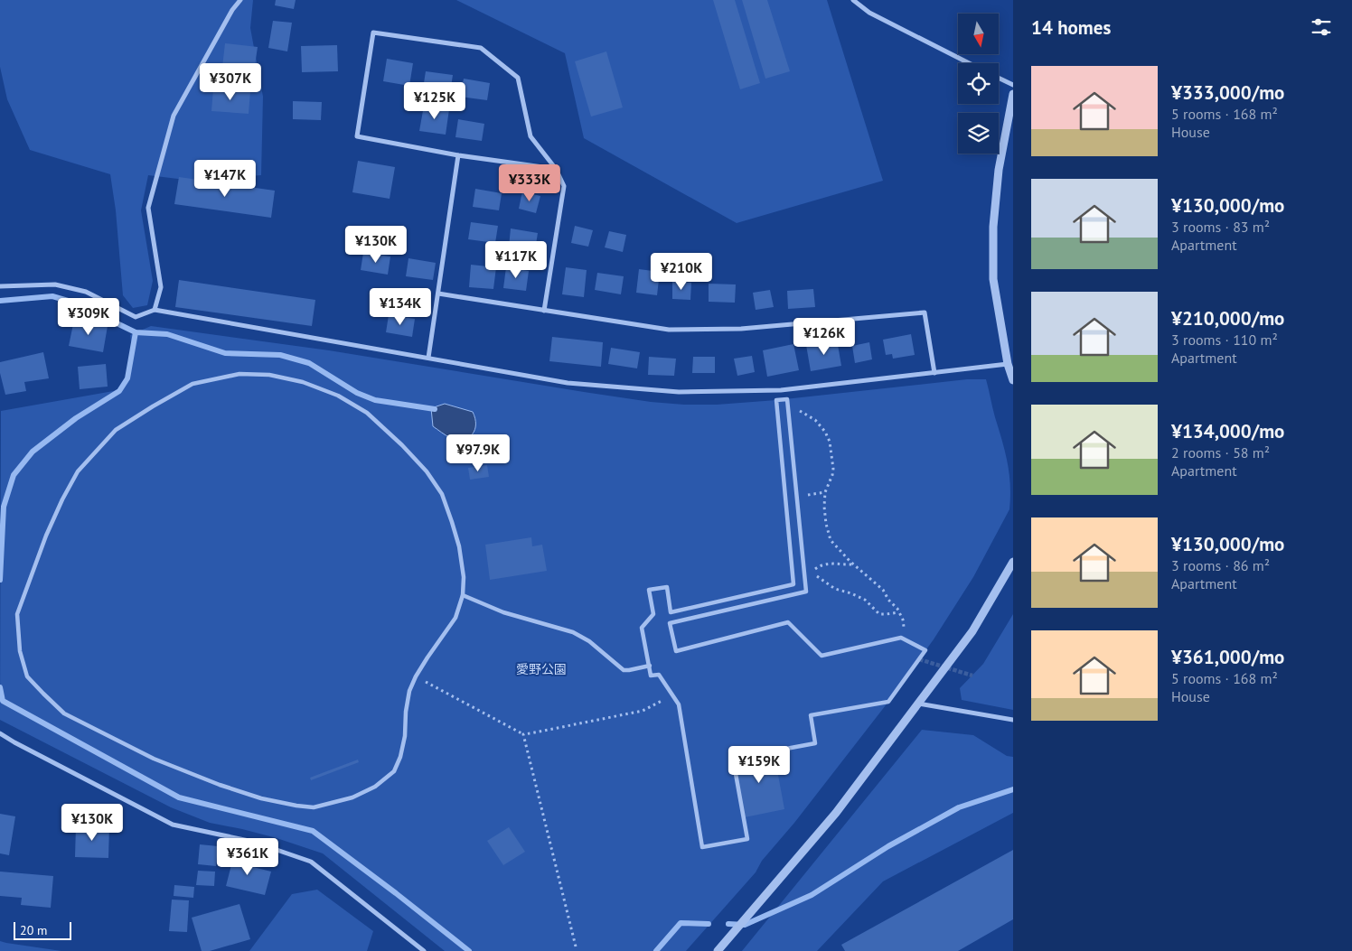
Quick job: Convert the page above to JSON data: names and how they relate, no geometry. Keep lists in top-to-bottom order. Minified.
{"parks":["愛野公園"],"scale_bar":"20 m","north":"bottom","page":{"heading":"14 homes","list":[{"name":"¥333,000/mo","note":"5 rooms · 168 m² · House"},{"name":"¥130,000/mo","note":"3 rooms · 83 m² · Apartment"},{"name":"¥210,000/mo","note":"3 rooms · 110 m² · Apartment"},{"name":"¥134,000/mo","note":"2 rooms · 58 m² · Apartment"},{"name":"¥130,000/mo","note":"3 rooms · 86 m² · Apartment"},{"name":"¥361,000/mo","note":"5 rooms · 168 m² · House"}],"price":["¥307K","¥125K","¥147K","¥333K","¥130K","¥117K","¥210K","¥134K","¥309K","¥126K","¥97.9K","¥159K","¥130K","¥361K"],"scale":"20 m"}}
